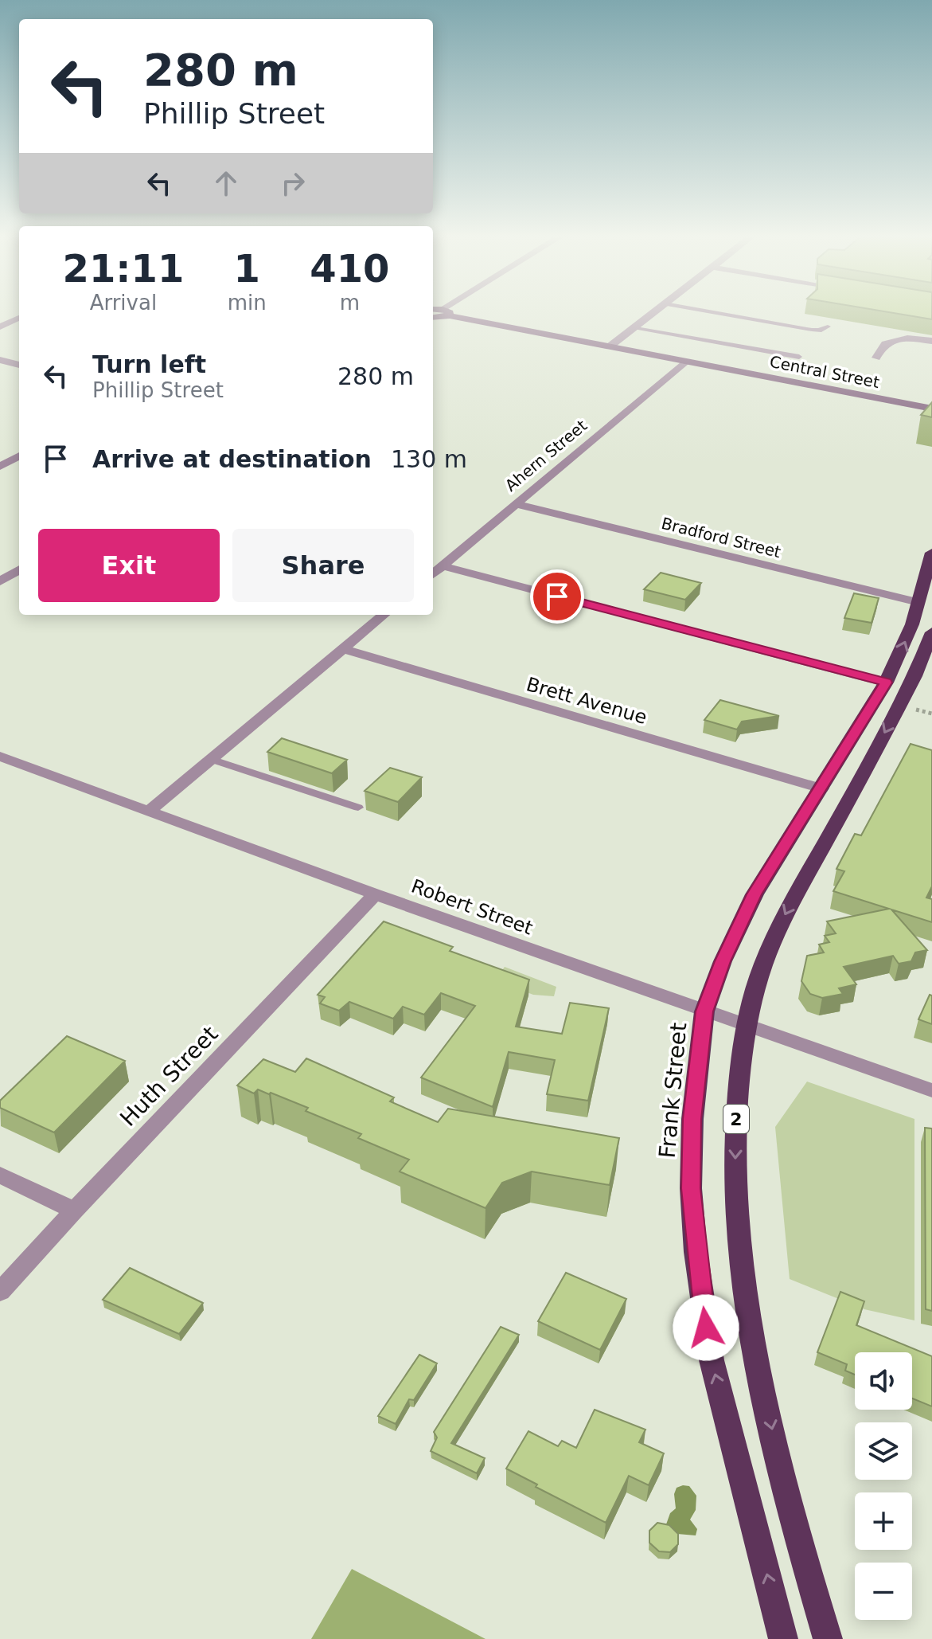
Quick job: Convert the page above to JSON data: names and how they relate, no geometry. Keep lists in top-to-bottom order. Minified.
{"streets":{"highway":["Frank Street","2"],"main road":["Central Street"],"street":["Ahern Street","Bradford Street","Brett Avenue","Robert Street","Huth Street"]},"crossings":[["Central Street","Ahern Street"],["Ahern Street","Bradford Street"],["Bradford Street","Frank Street"],["Brett Avenue","Frank Street"],["Robert Street","Huth Street"],["Robert Street","Frank Street"],["Robert Street","2"]],"page":{"turn":["280 m","Phillip Street"],"eta":["21:11","Arrival","1","min","410","m"],"list":[{"name":"Turn left","note":"Phillip Street","value":"280 m"},{"name":"Arrive at destination","value":"130 m"}],"buttons":["Exit","Share"],"map_buttons":["+","−"]}}
